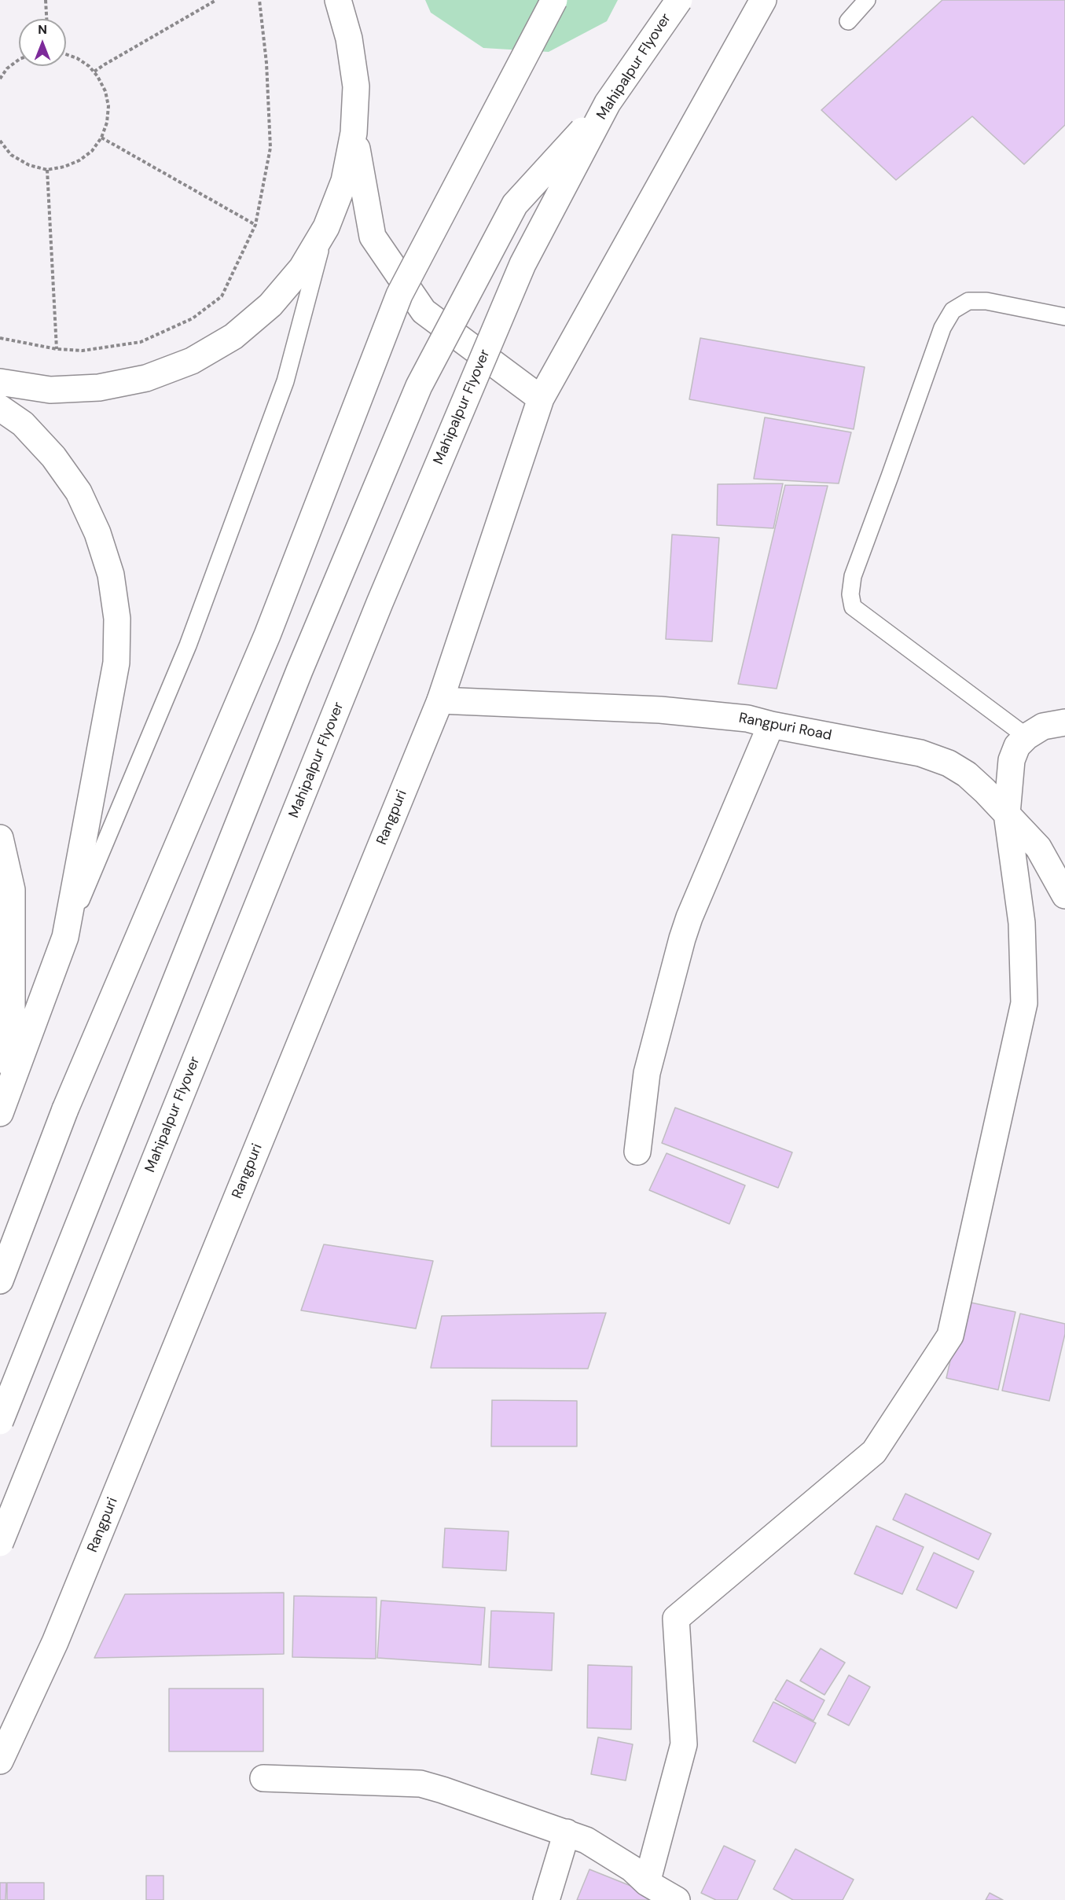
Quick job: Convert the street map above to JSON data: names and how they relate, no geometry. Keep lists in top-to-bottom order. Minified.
{"streets":{"main road":["Mahipalpur Flyover","Rangpuri Road","Rangpuri"]},"crossings":[["Rangpuri Road","Rangpuri"]],"north":"top"}
